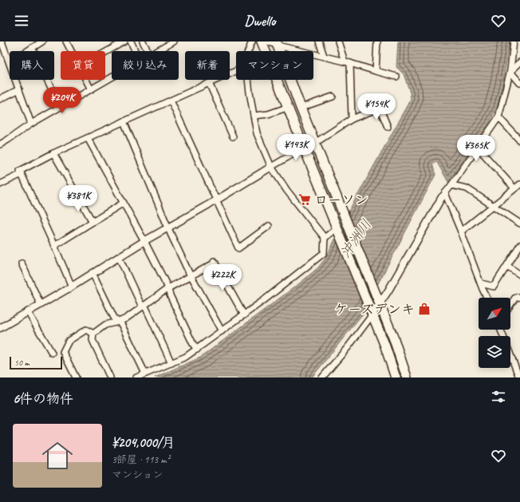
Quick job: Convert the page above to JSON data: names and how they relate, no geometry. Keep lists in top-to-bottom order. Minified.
{"water":["沖洲川"],"places":{"supermarket":["ローソン"],"shop":["ケーズデンキ"]},"scale_bar":"50 m","north":"top right","page":{"header":"Dwello","chip":["購入","賃貸","絞り込み","新着","マンション"],"price":["¥204K","¥154K","¥143K","¥365K","¥381K","¥222K"],"scale":"50 m","heading":"6件の物件","list":[{"name":"¥204,000/月","note":"3部屋 · 113 m² · マンション"}]}}
